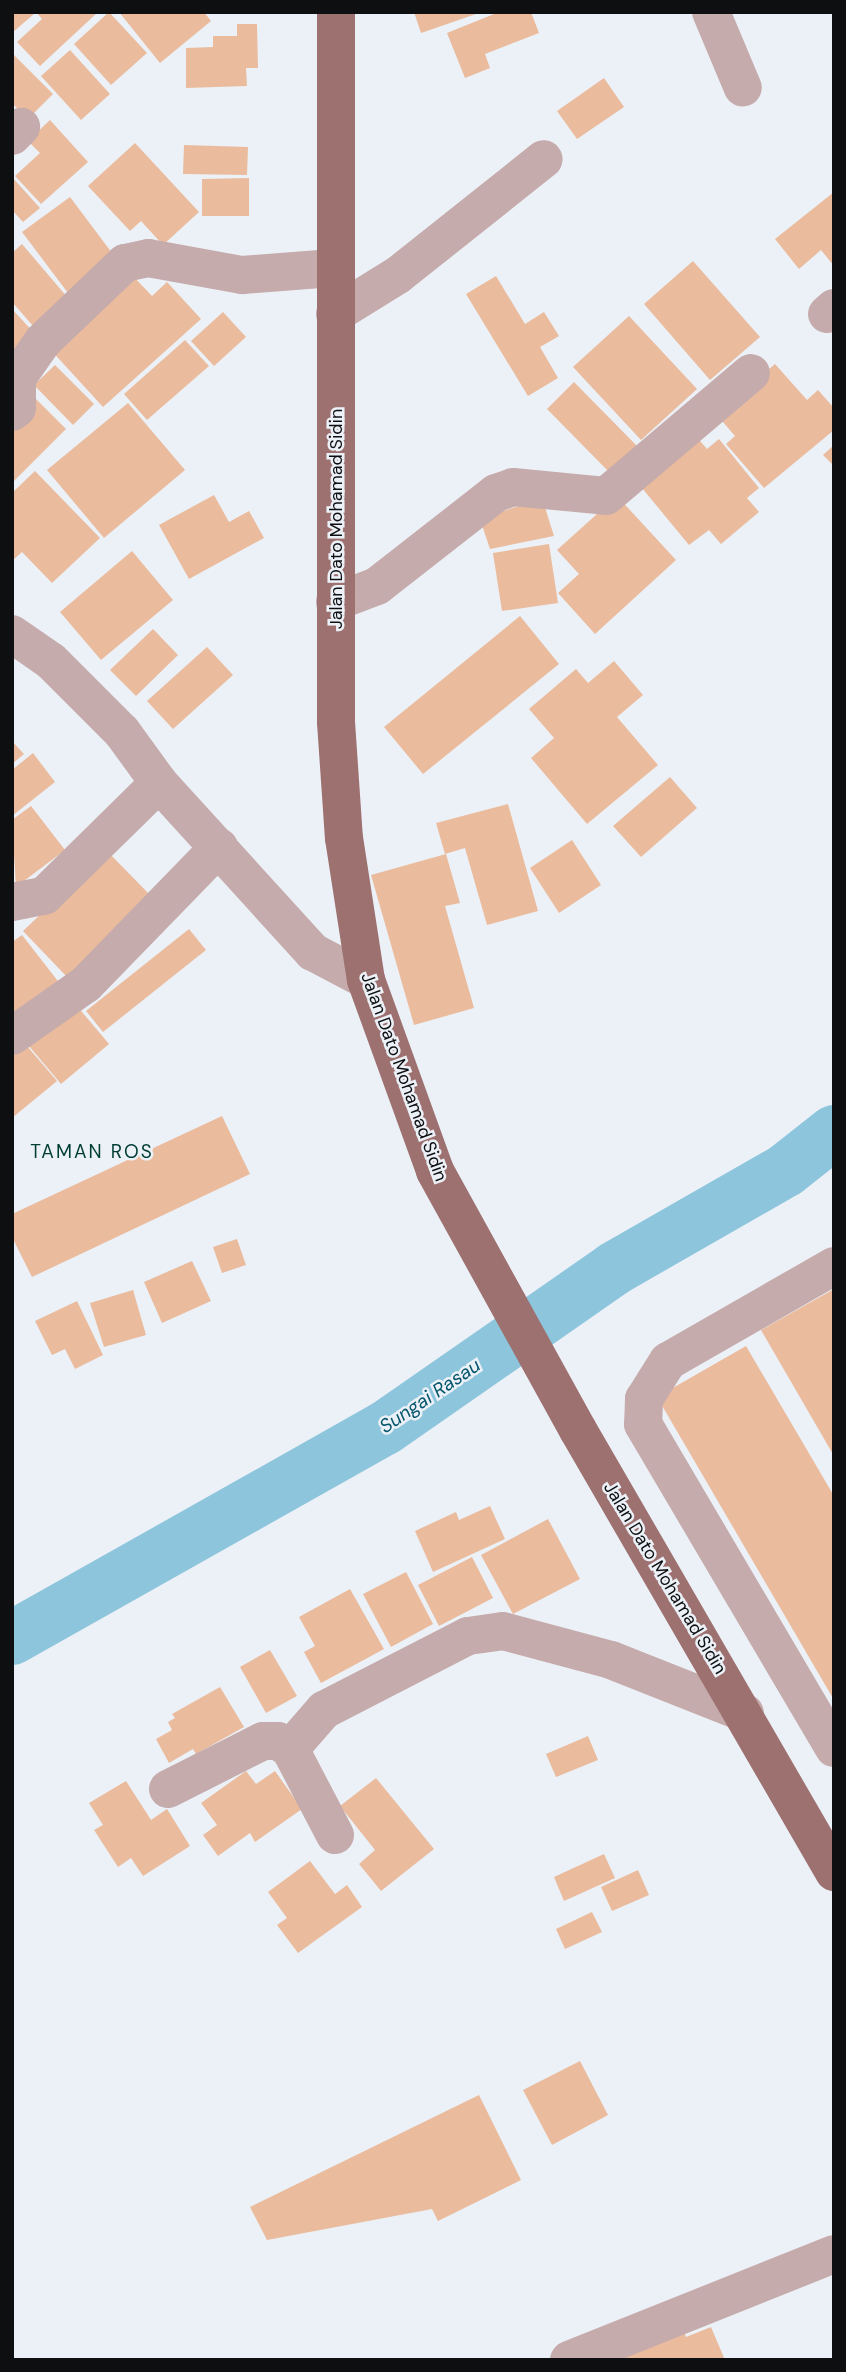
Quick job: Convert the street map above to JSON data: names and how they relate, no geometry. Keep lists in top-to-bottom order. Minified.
{"streets":{"main road":["Jalan Dato Mohamad Sidin"]},"districts":["TAMAN ROS"],"water":["Sungai Rasau"]}
